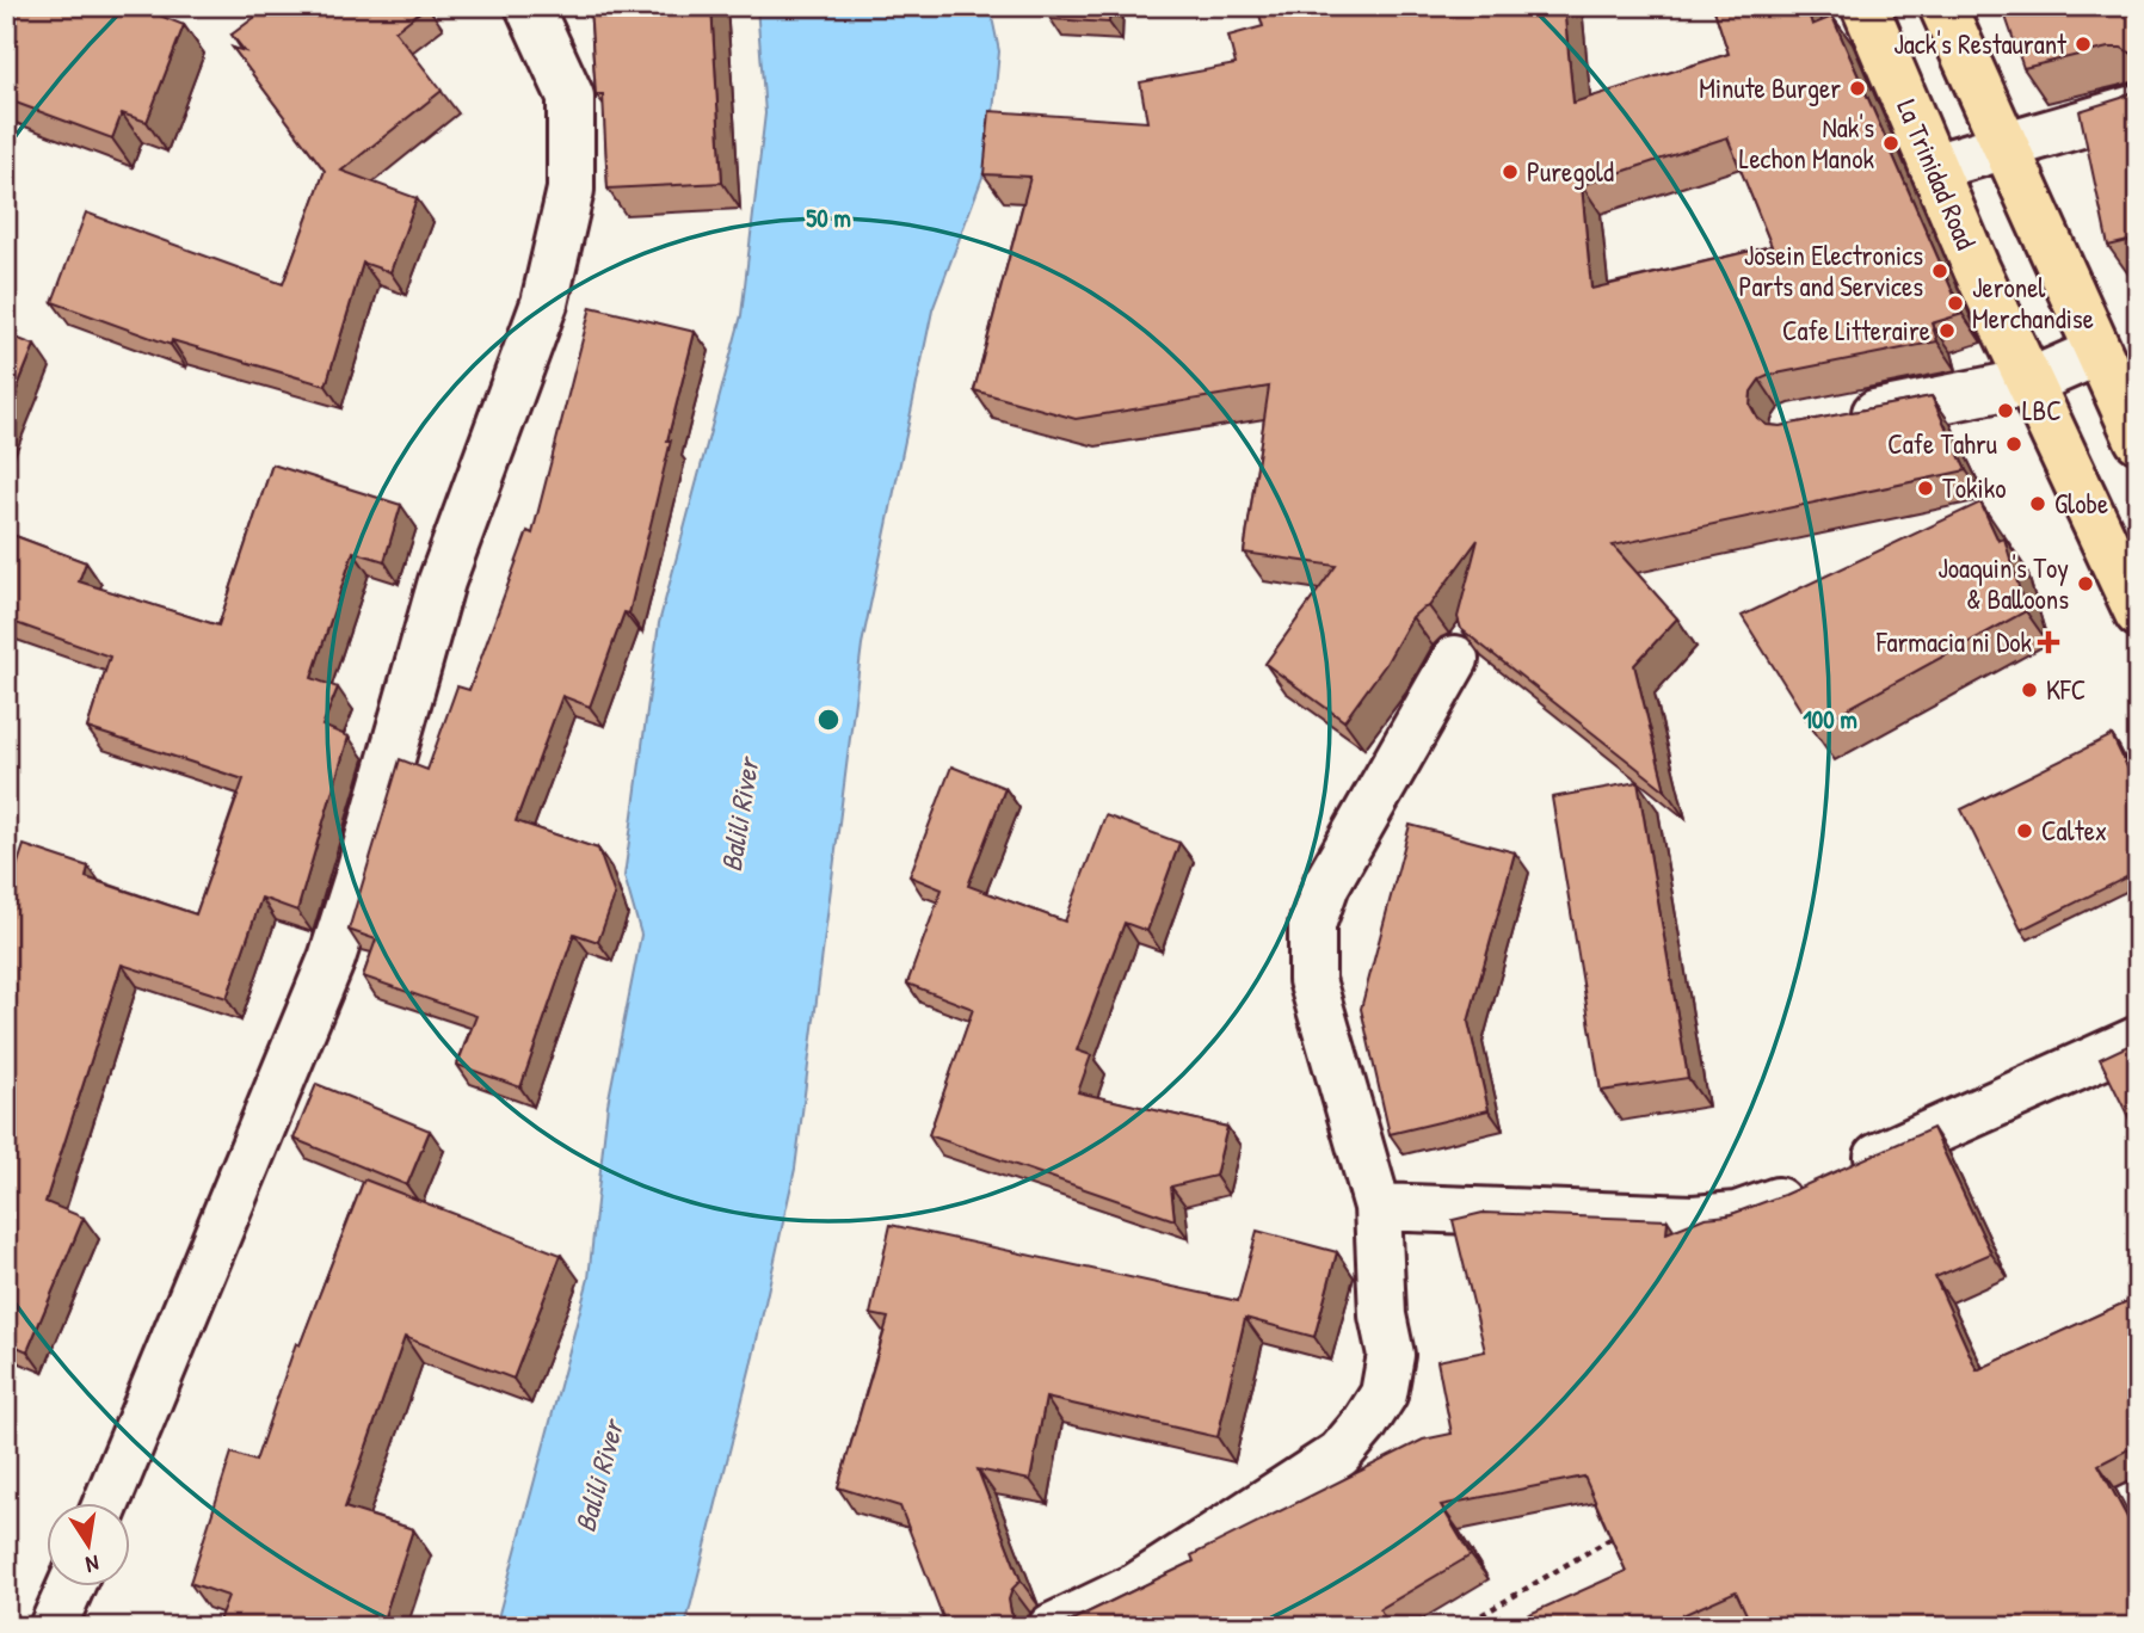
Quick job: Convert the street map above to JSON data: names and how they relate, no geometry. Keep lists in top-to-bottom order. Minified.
{"streets":{"highway":["La Trinidad Road"]},"water":["Balili River"],"places":{"other":["Jack's Restaurant","Minute Burger","Nak's Lechon Manok","Puregold","Josein Electronics Parts and Services","Jeronel Merchandise","Cafe Litteraire","LBC","Cafe Tahru","Tokiko","Globe","Joaquin's Toy & Balloons","KFC","Caltex"],"health":["Farmacia ni Dok"]},"north":"bottom","rings":["50 m","100 m"]}
